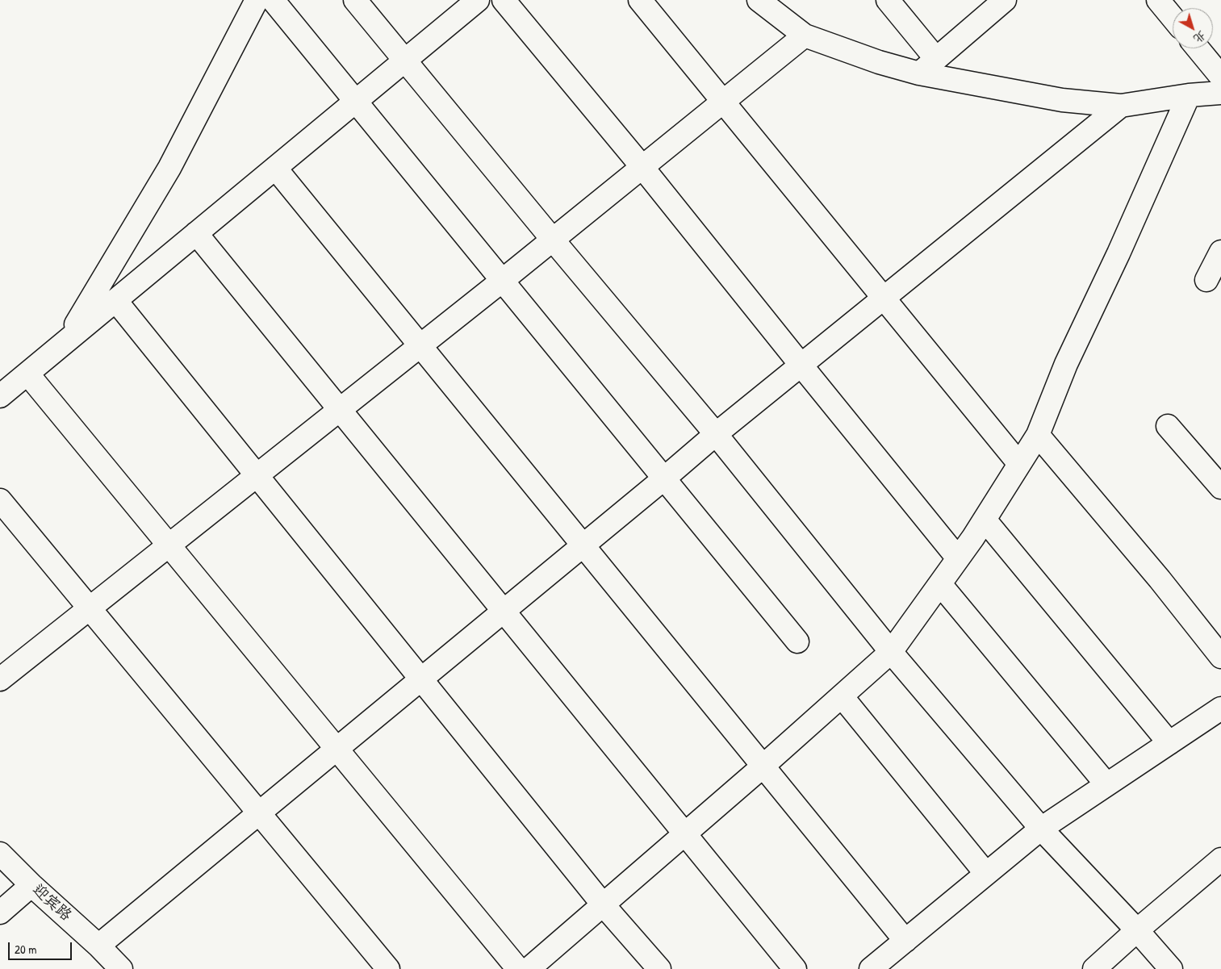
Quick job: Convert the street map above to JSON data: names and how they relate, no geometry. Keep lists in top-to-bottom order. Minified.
{"streets":{"street":["迎宾路"]},"scale_bar":"20 m","north":"bottom right"}
